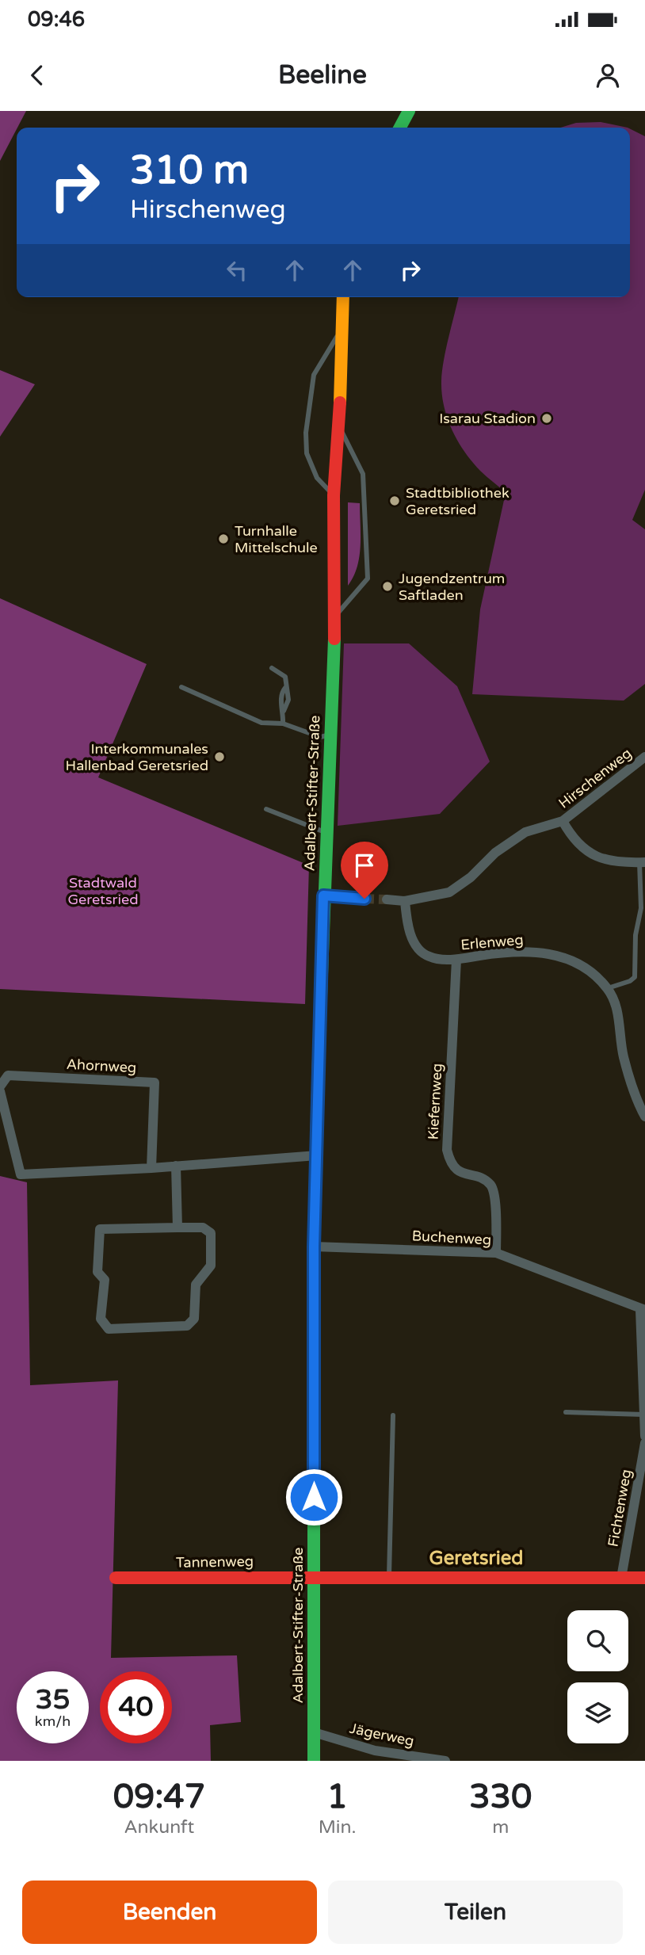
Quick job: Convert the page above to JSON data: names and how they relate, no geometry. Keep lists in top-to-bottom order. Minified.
{"streets":{"street":["Hirschenweg","Adalbert-Stifter-Straße","Erlenweg","Ahornweg","Kiefernweg","Buchenweg","Fichtenweg","Tannenweg","Jägerweg"]},"crossings":[["Hirschenweg","Erlenweg"],["Adalbert-Stifter-Straße","Buchenweg"],["Adalbert-Stifter-Straße","Tannenweg"],["Adalbert-Stifter-Straße","Jägerweg"],["Erlenweg","Kiefernweg"],["Kiefernweg","Buchenweg"],["Fichtenweg","Tannenweg"]],"districts":["Geretsried"],"parks":["Stadtwald Geretsried"],"places":["Isarau Stadion","Stadtbibliothek Geretsried","Turnhalle Mittelschule","Jugendzentrum Saftladen","Interkommunales Hallenbad Geretsried"],"page":{"status":"09:46","header":"Beeline","turn":["310 m","Hirschenweg"],"speed":"35 km/h","limit":"40","eta":["09:47","Ankunft","1","Min.","330","m"],"buttons":["Beenden","Teilen"]}}
